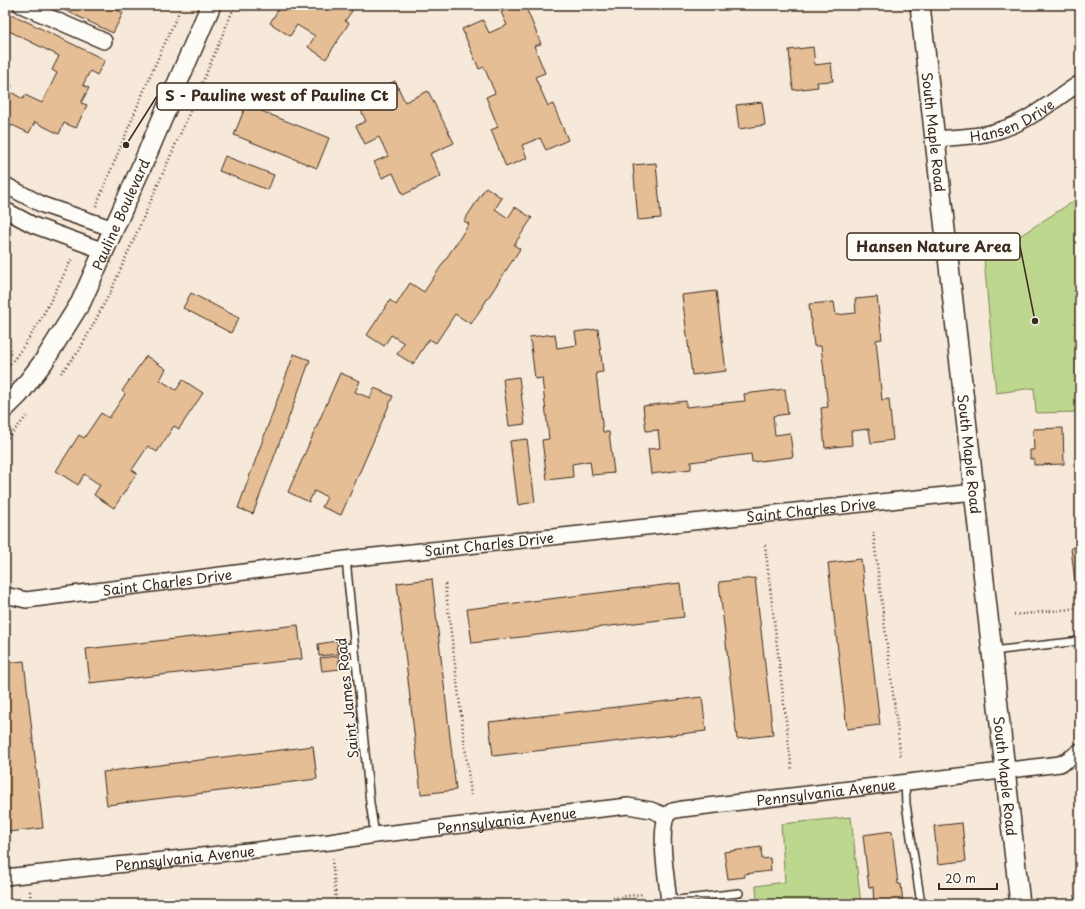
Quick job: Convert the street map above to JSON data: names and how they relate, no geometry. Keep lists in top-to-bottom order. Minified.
{"streets":{"street":["Hansen Drive","South Maple Road","Pauline Boulevard","Saint Charles Drive","Pennsylvania Avenue"],"lane":["Saint James Road"]},"crossings":[["Hansen Drive","South Maple Road"],["South Maple Road","Saint Charles Drive"],["South Maple Road","Pennsylvania Avenue"],["Saint Charles Drive","Saint James Road"],["Saint James Road","Pennsylvania Avenue"]],"places":["S - Pauline west of Pauline Ct","Hansen Nature Area"],"scale_bar":"20 m"}
